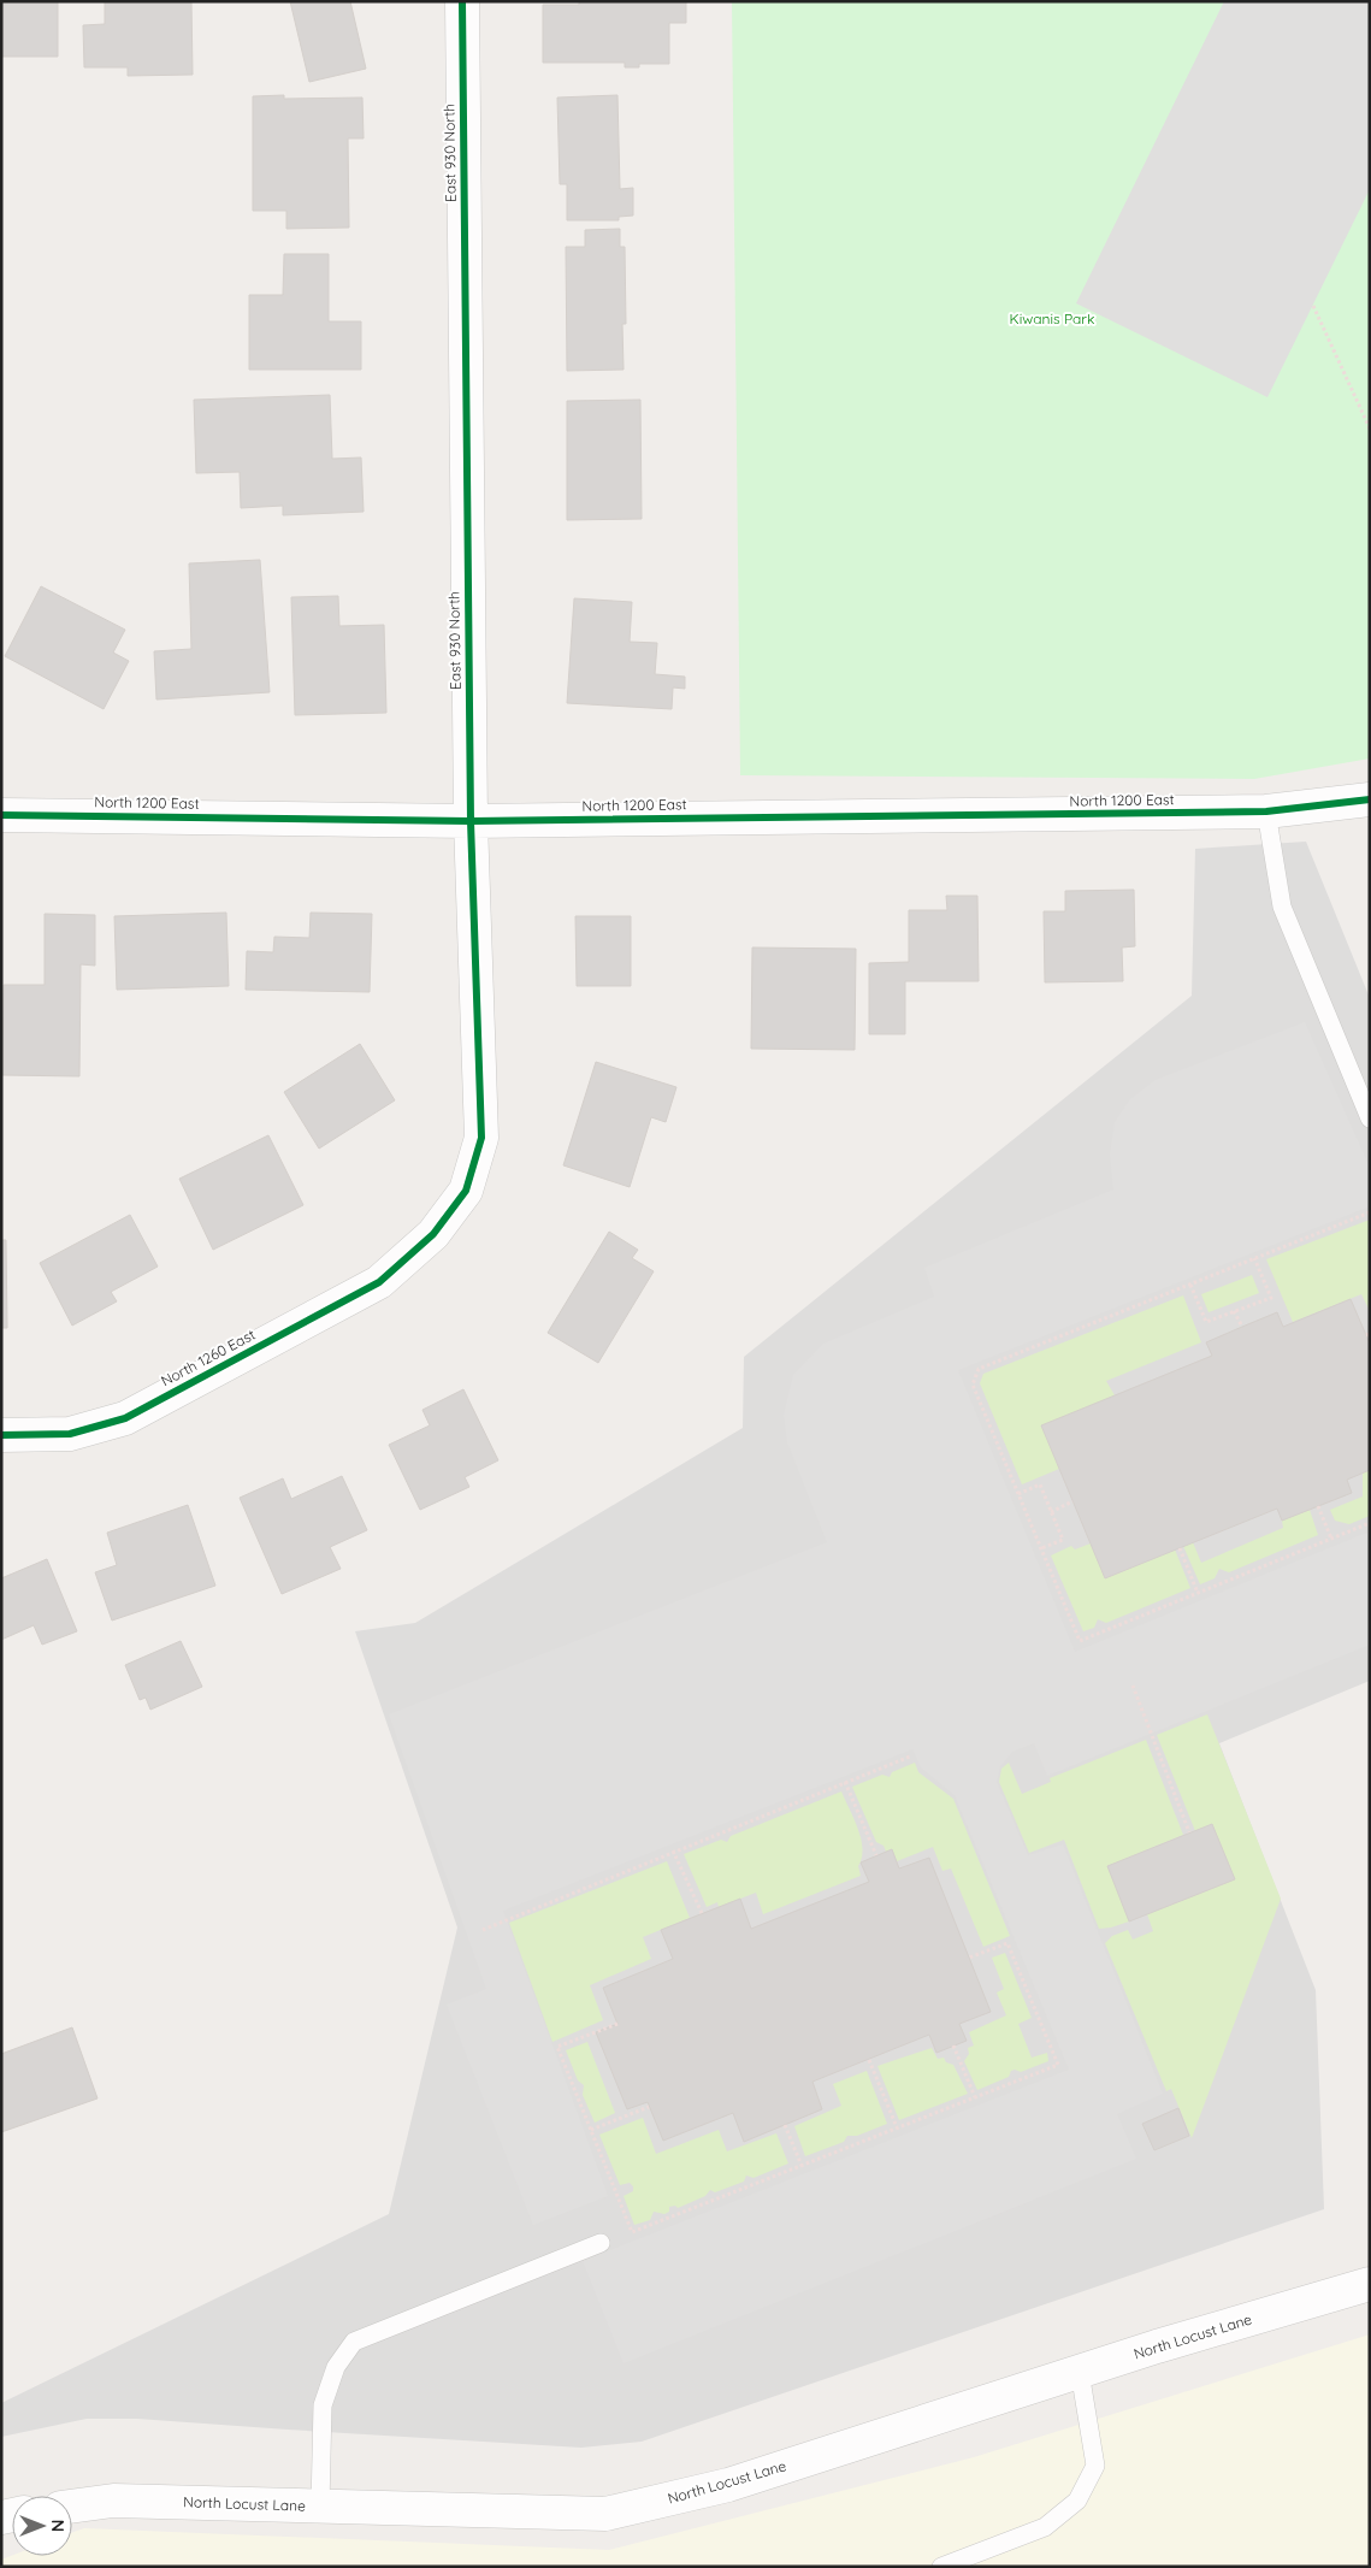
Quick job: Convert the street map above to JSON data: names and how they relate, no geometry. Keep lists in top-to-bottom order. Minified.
{"streets":{"street":["East 930 North","North 1200 East","North 1260 East","North Locust Lane"]},"crossings":[["East 930 North","North 1200 East"],["East 930 North","North 1260 East"]],"parks":["Kiwanis Park"],"north":"right"}
